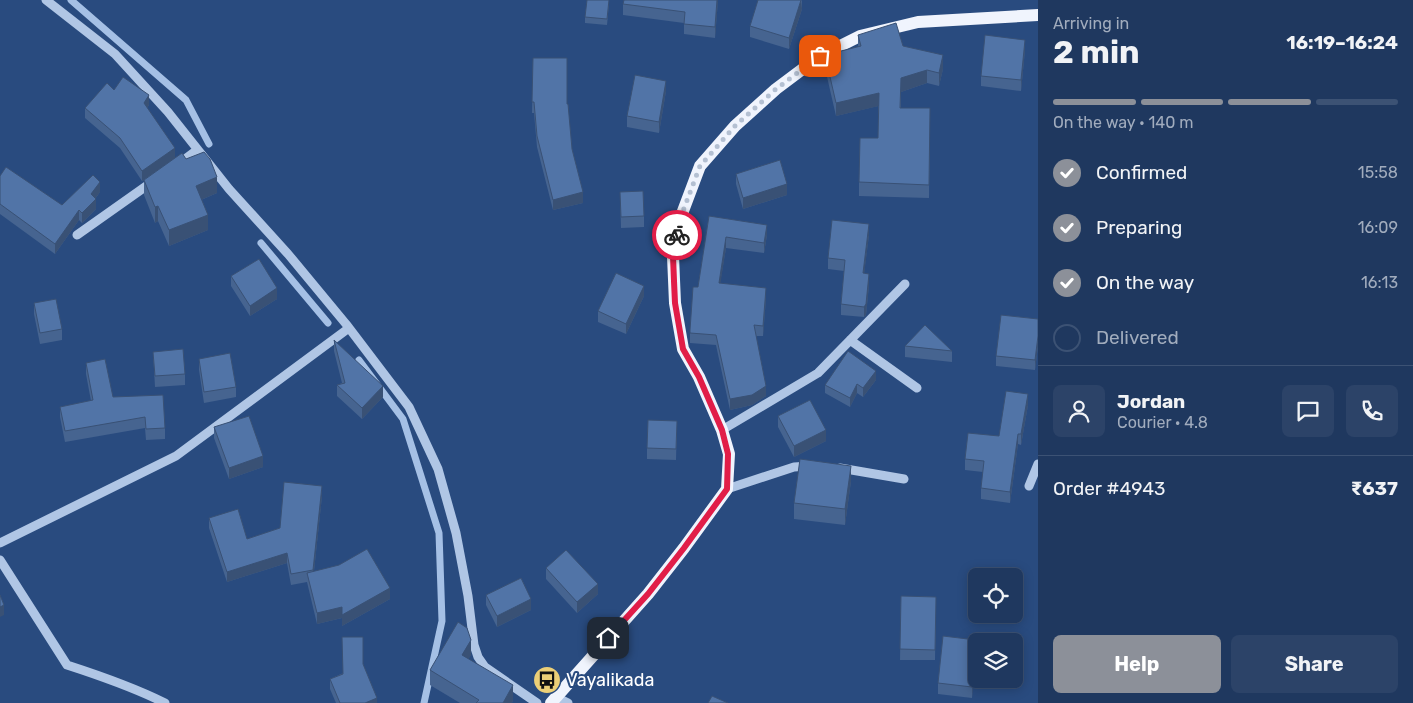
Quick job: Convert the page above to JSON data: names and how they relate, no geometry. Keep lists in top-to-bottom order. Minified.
{"places":{"bus stop":["Vayalikada"]},"page":{"heading":["2 min","Arriving in","16:19–16:24"],"panel":["Jordan","Courier · 4.8","Order #4943","₹637"],"bar":"On the way · 140 m","list":[["Confirmed","15:58"],["Preparing","16:09"],["On the way","16:13"],"Delivered"],"buttons":["Help","Share"]}}
